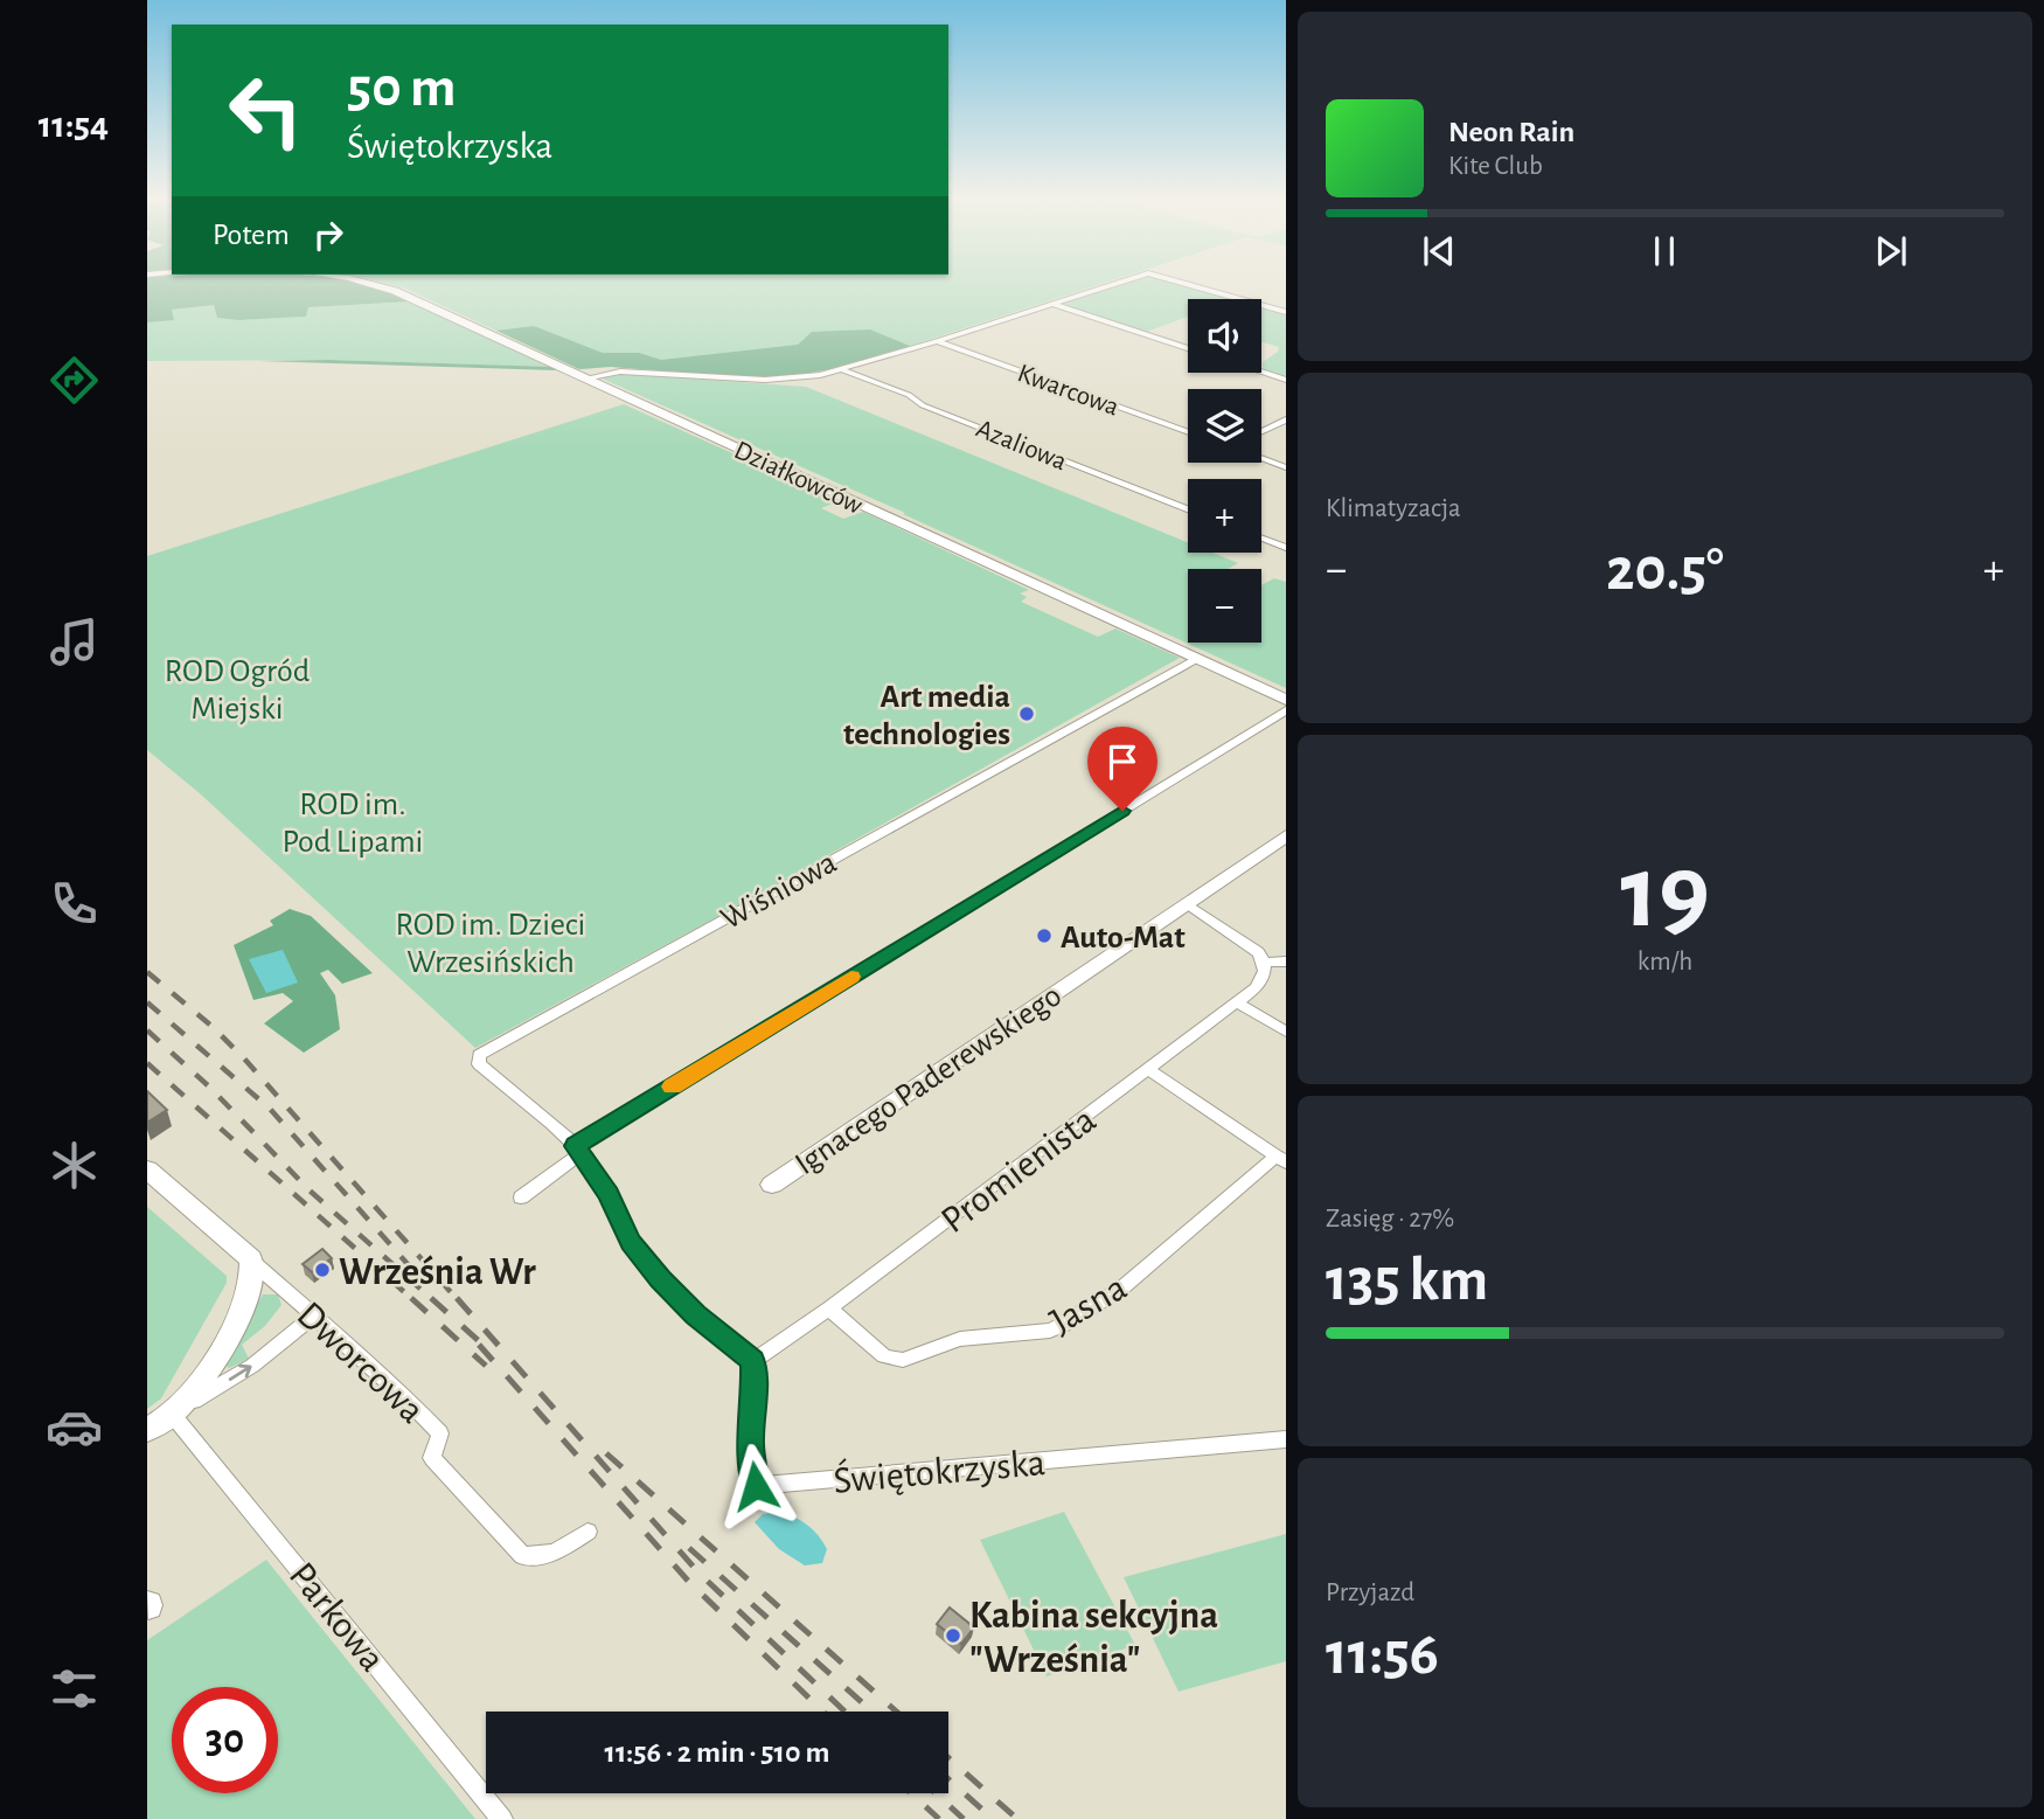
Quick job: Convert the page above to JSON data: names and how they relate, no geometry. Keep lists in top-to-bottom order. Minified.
{"streets":{"street":["Kwarcowa","Azaliowa","Działkowców","Wiśniowa","Ignacego Paderewskiego","Promienista","Jasna","Dworcowa","Świętokrzyska","Parkowa"]},"crossings":[["Działkowców","Wiśniowa"],["Promienista","Jasna"],["Promienista","Świętokrzyska"]],"parks":["ROD Ogród Miejski","ROD im. Pod Lipami","ROD im. Dzieci Wrzesińskich"],"places":["Art media technologies","Auto-Mat","Września Wr","Kabina sekcyjna \"Września\""],"page":{"tabs":"11:54","turn":["50 m","Świętokrzyska"],"song":["Neon Rain","Kite Club"],"then":"Potem","map_buttons":["+","−"],"tile":["Klimatyzacja",["19","km/h"],["Zasięg · 27%","135 km"],["Przyjazd","11:56"]],"heat":["−","20.5°","+"],"limit":"30","trip":"11:56 · 2 min · 510 m"}}
